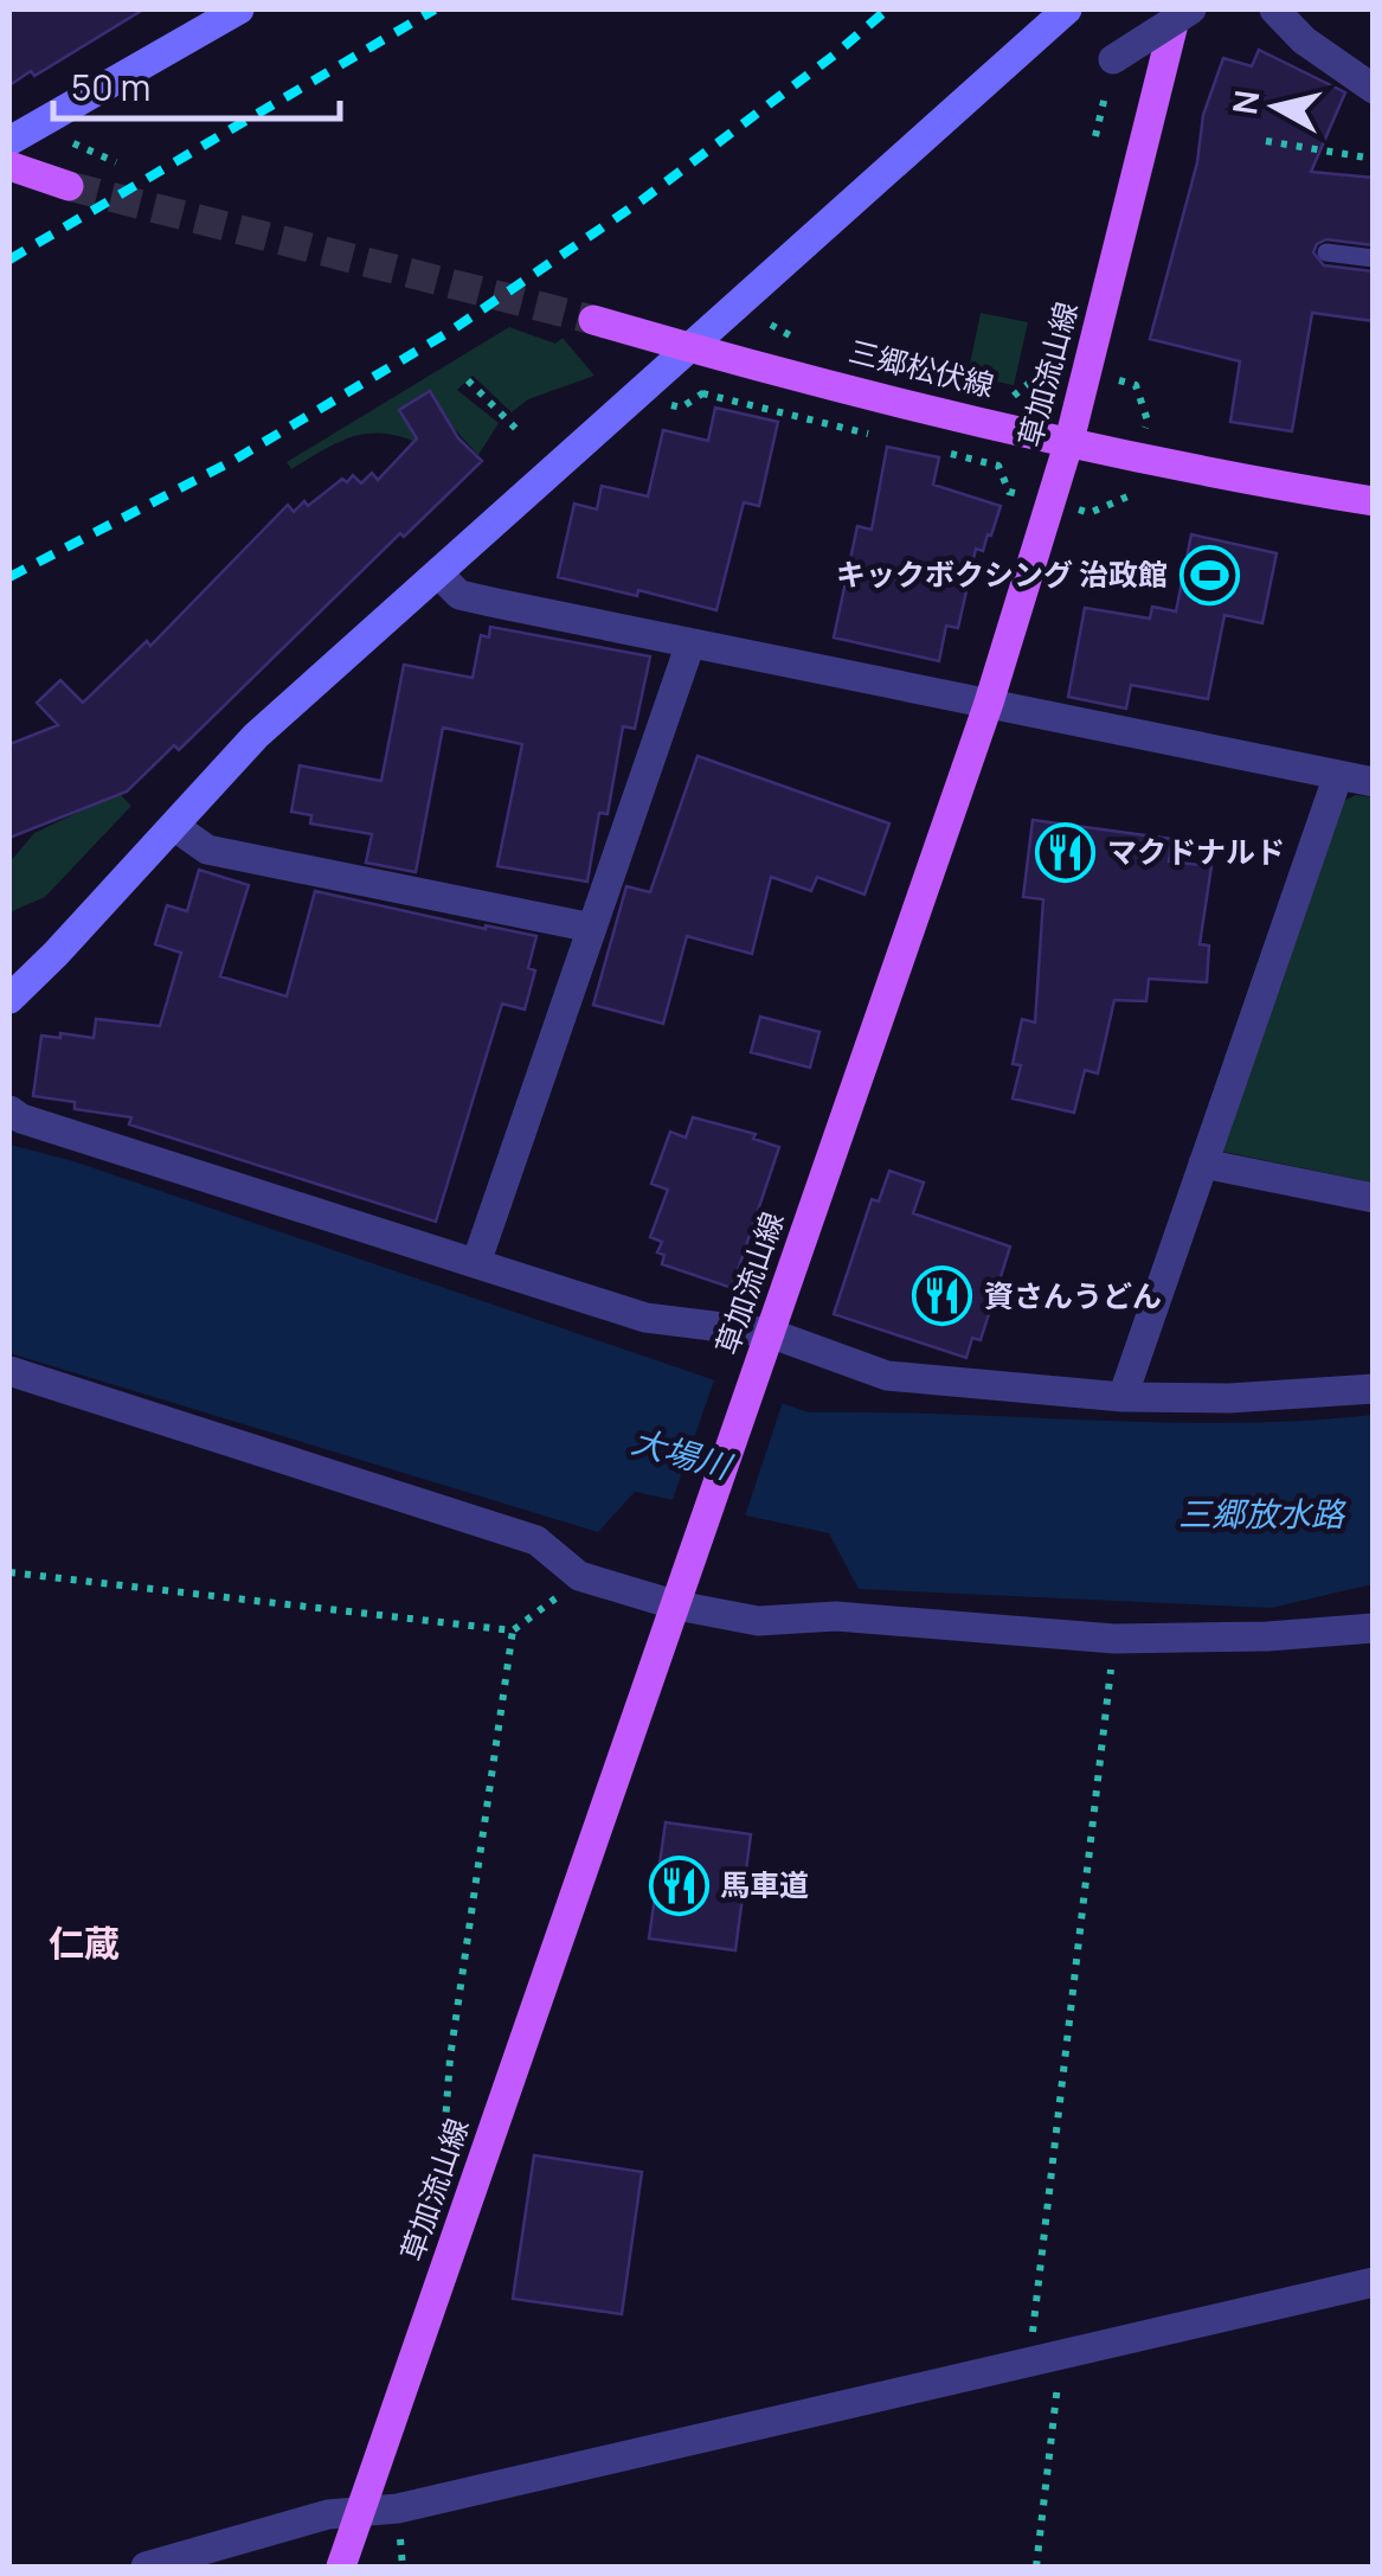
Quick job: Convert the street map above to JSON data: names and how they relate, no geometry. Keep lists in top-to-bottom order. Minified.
{"streets":{"main road":["三郷松伏線","草加流山線"]},"crossings":[["三郷松伏線","草加流山線"]],"districts":["仁蔵"],"water":["大場川","三郷放水路"],"places":{"sports":["キックボクシング 治政館"],"restaurant":["マクドナルド","資さんうどん","馬車道"]},"scale_bar":"50 m","north":"left"}
